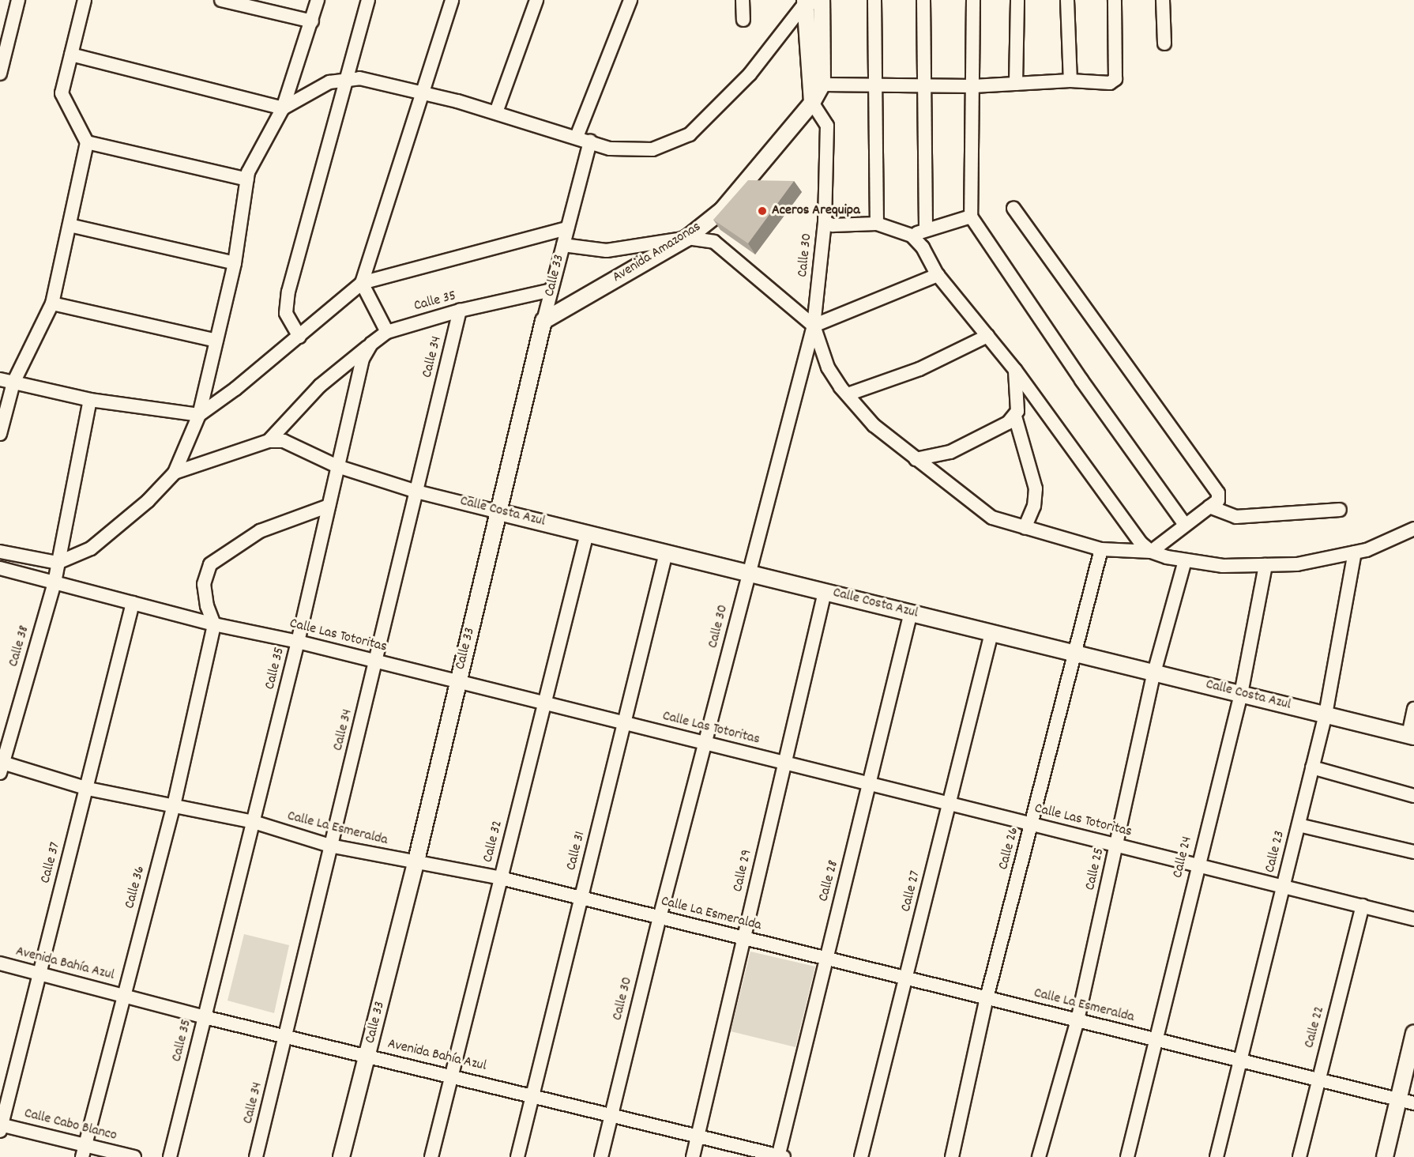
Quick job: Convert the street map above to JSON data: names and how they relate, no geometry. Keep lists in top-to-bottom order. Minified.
{"streets":{"street":["Avenida Amazonas","Calle 30","Calle 33","Calle 35","Calle 34","Calle Costa Azul","Calle Las Totoritas","Calle 38","Calle La Esmeralda","Calle 32","Calle 26","Calle 31","Calle 23","Calle 24","Calle 37","Calle 25","Calle 29","Calle 28","Calle 36","Calle 27","Avenida Bahía Azul","Calle 22","Calle Cabo Blanco"]},"crossings":[["Avenida Amazonas","Calle 30"],["Avenida Amazonas","Calle 33"],["Calle 30","Calle Costa Azul"],["Calle 30","Calle Las Totoritas"],["Calle 30","Calle La Esmeralda"],["Calle 30","Avenida Bahía Azul"],["Calle 33","Calle 35"],["Calle 33","Calle Costa Azul"],["Calle 33","Calle Las Totoritas"],["Calle 33","Calle La Esmeralda"],["Calle 33","Avenida Bahía Azul"],["Calle 35","Calle 34"],["Calle 35","Calle Costa Azul"],["Calle 35","Calle Las Totoritas"],["Calle 35","Calle La Esmeralda"],["Calle 35","Avenida Bahía Azul"],["Calle 34","Calle Costa Azul"],["Calle 34","Calle Las Totoritas"],["Calle 34","Calle La Esmeralda"],["Calle 34","Avenida Bahía Azul"],["Calle Costa Azul","Calle 32"],["Calle Costa Azul","Calle 26"],["Calle Costa Azul","Calle 31"],["Calle Costa Azul","Calle 23"],["Calle Costa Azul","Calle 24"],["Calle Costa Azul","Calle 25"],["Calle Costa Azul","Calle 29"],["Calle Costa Azul","Calle 28"],["Calle Costa Azul","Calle 27"],["Calle Las Totoritas","Calle 38"],["Calle Las Totoritas","Calle 32"],["Calle Las Totoritas","Calle 26"],["Calle Las Totoritas","Calle 31"],["Calle Las Totoritas","Calle 23"],["Calle Las Totoritas","Calle 24"],["Calle Las Totoritas","Calle 37"],["Calle Las Totoritas","Calle 25"],["Calle Las Totoritas","Calle 29"],["Calle Las Totoritas","Calle 28"],["Calle Las Totoritas","Calle 36"],["Calle Las Totoritas","Calle 27"],["Calle Las Totoritas","Calle 22"],["Calle 38","Calle La Esmeralda"],["Calle La Esmeralda","Calle 32"],["Calle La Esmeralda","Calle 26"],["Calle La Esmeralda","Calle 31"],["Calle La Esmeralda","Calle 23"],["Calle La Esmeralda","Calle 24"],["Calle La Esmeralda","Calle 37"],["Calle La Esmeralda","Calle 25"],["Calle La Esmeralda","Calle 29"],["Calle La Esmeralda","Calle 28"],["Calle La Esmeralda","Calle 36"],["Calle La Esmeralda","Calle 27"],["Calle La Esmeralda","Calle 22"],["Calle 32","Avenida Bahía Azul"],["Calle 31","Avenida Bahía Azul"],["Calle 37","Avenida Bahía Azul"],["Calle 37","Calle Cabo Blanco"],["Calle 29","Avenida Bahía Azul"],["Calle 28","Avenida Bahía Azul"],["Calle 36","Avenida Bahía Azul"],["Calle 36","Calle Cabo Blanco"]],"places":["Aceros Arequipa"]}
